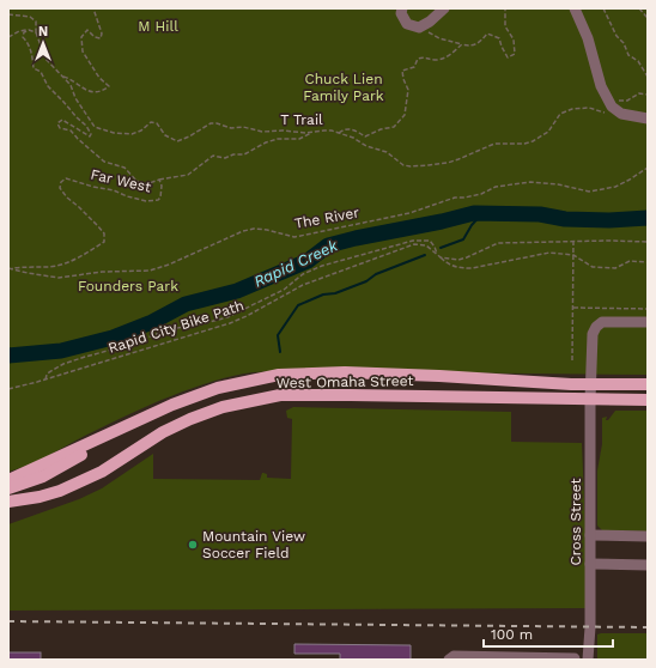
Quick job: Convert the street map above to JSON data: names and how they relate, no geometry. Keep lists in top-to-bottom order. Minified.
{"streets":{"main road":["West Omaha Street"],"street":["Cross Street"],"path":["T Trail","Far West","The River","Rapid City Bike Path"]},"crossings":[["Far West","The River"],["West Omaha Street","Cross Street"]],"water":["Rapid Creek"],"parks":["M Hill","Chuck Lien Family Park","Founders Park"],"places":["Mountain View Soccer Field"],"scale_bar":"100 m","north":"top"}
